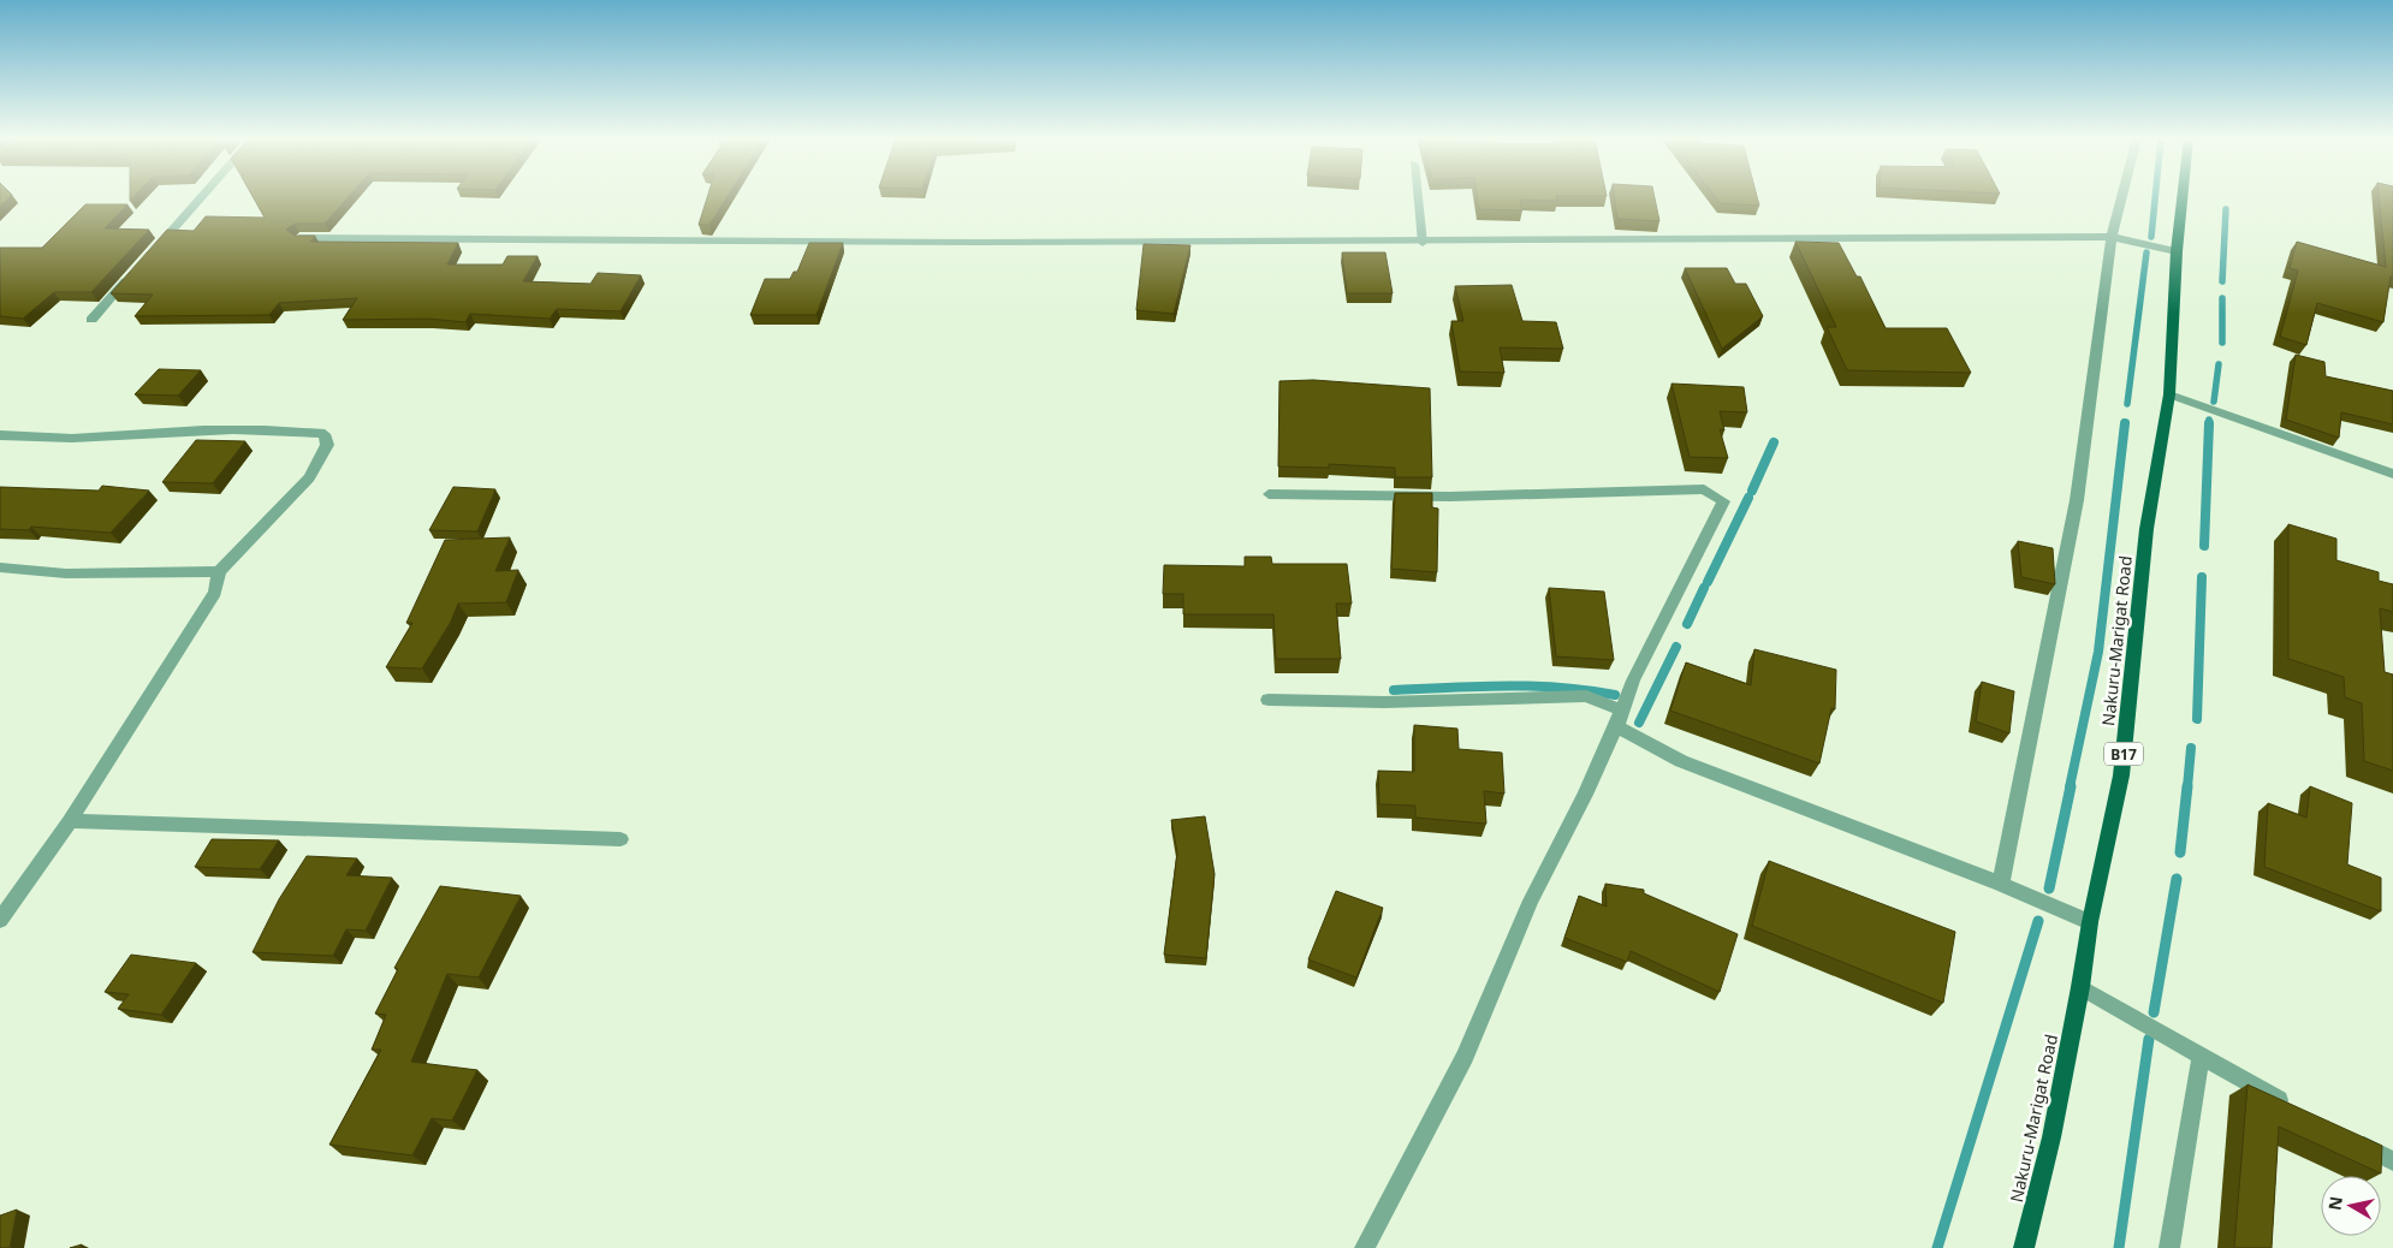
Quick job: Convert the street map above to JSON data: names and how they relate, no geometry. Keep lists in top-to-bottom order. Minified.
{"streets":{"main road":["Nakuru-Marigat Road","B17"]},"north":"left"}
